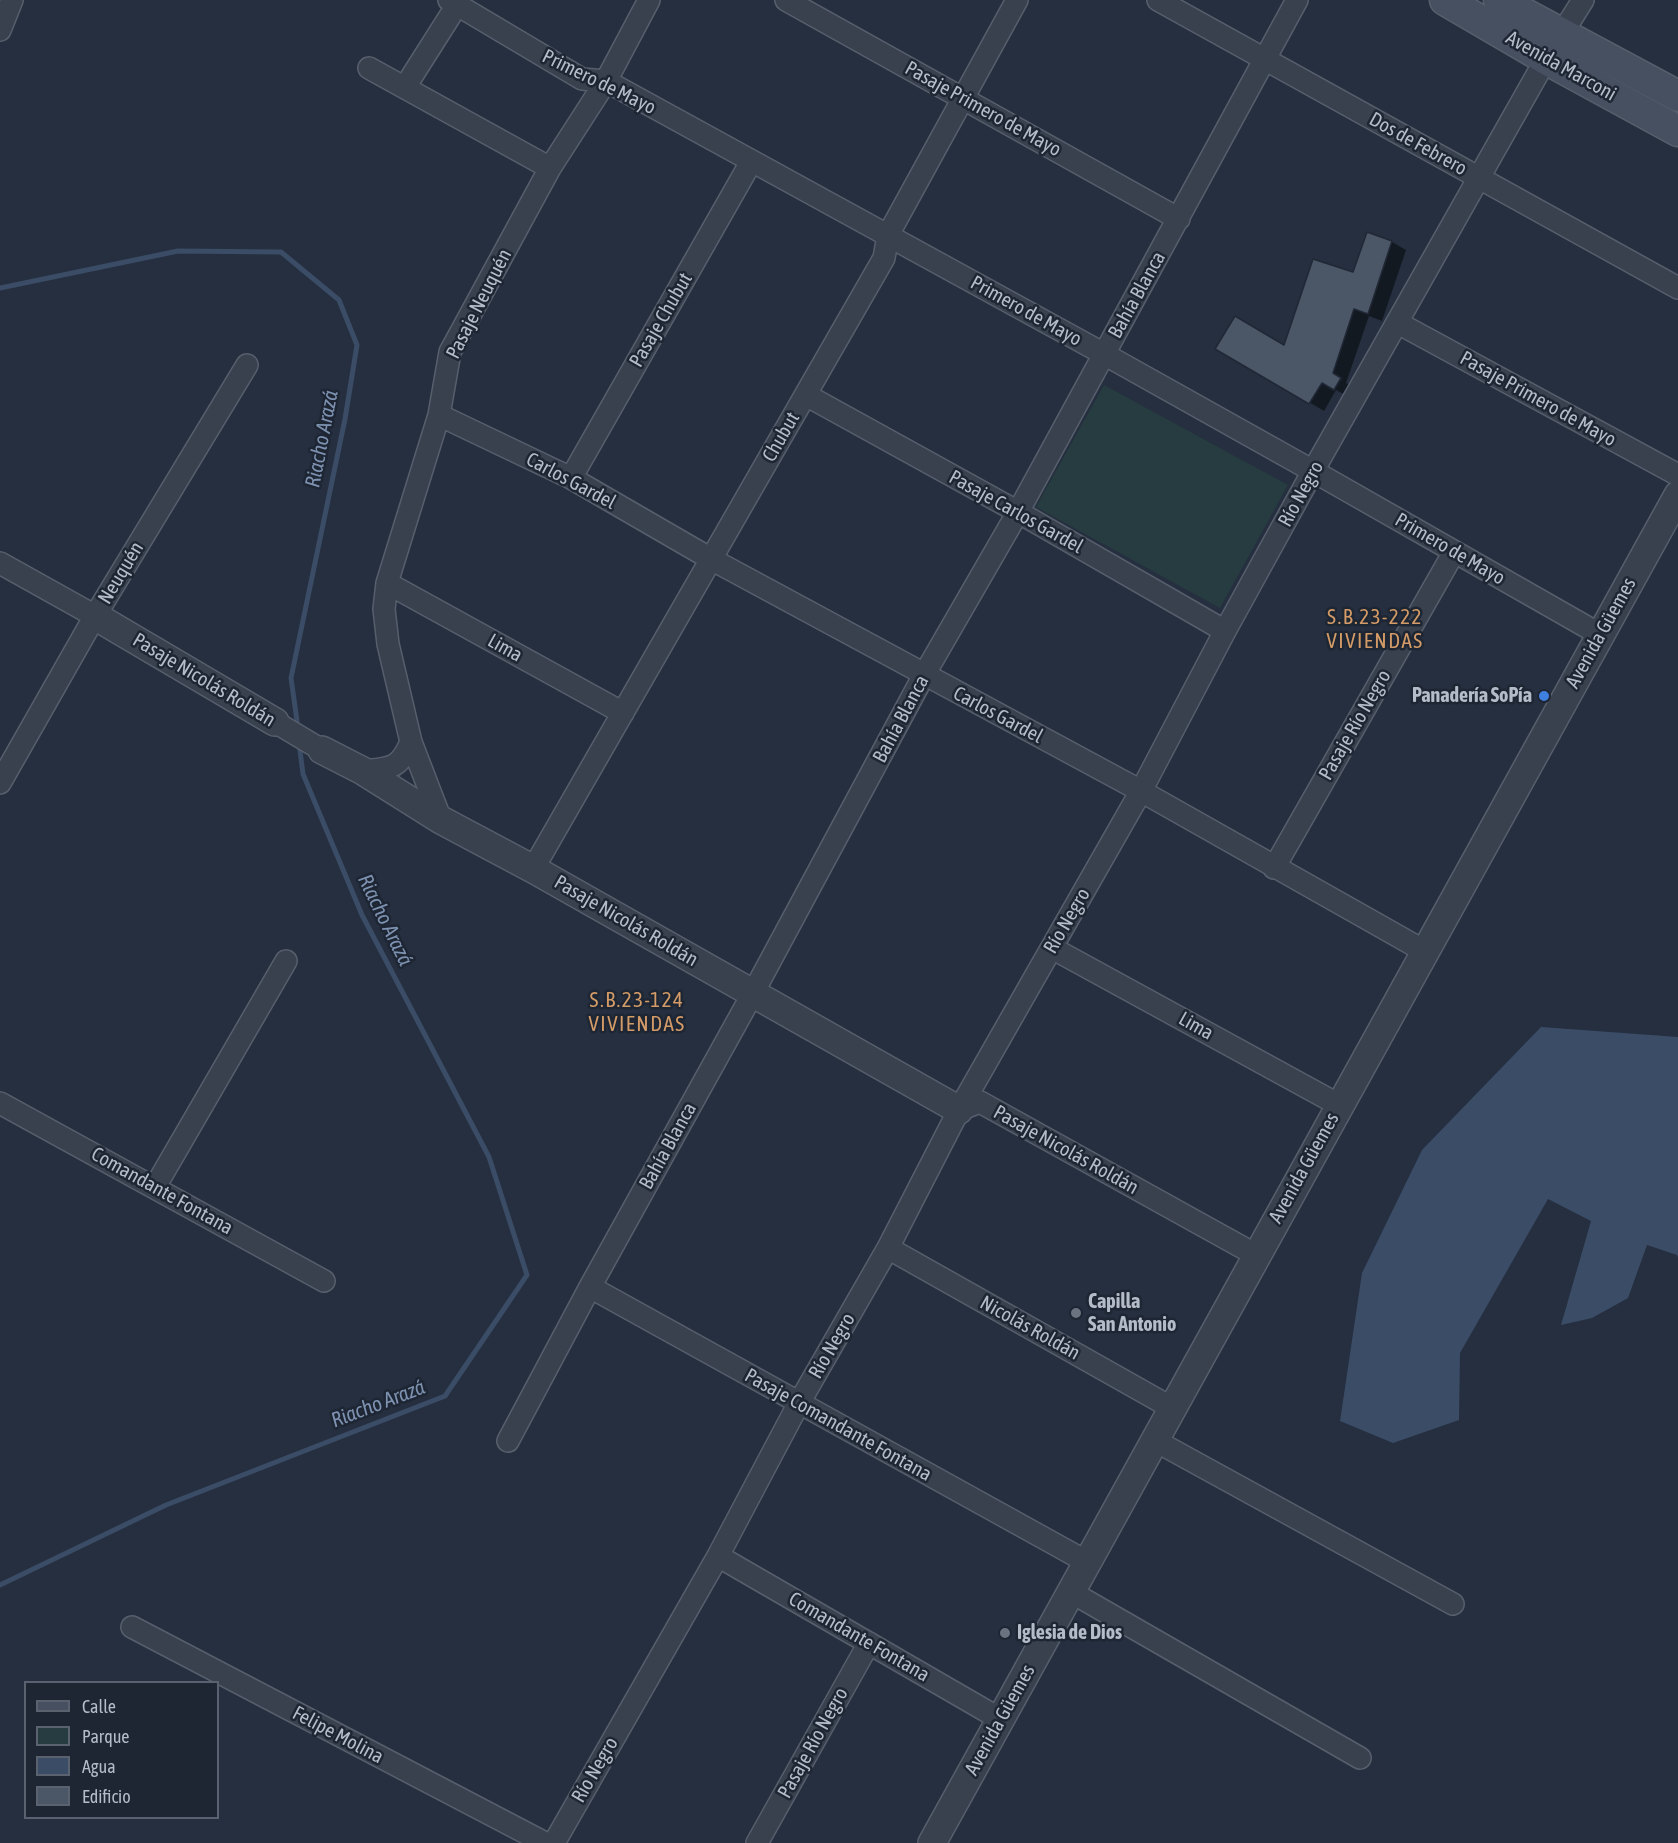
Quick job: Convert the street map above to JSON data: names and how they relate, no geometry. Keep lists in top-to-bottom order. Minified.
{"streets":{"main road":["Avenida Marconi"],"street":["Primero de Mayo","Pasaje Primero de Mayo","Dos de Febrero","Bahía Blanca","Pasaje Neuquén","Pasaje Chubut","Chubut","Carlos Gardel","Río Negro","Pasaje Carlos Gardel","Neuquén","Avenida Güemes","Lima","Pasaje Nicolás Roldán","Pasaje Río Negro","Comandante Fontana","Nicolás Roldán","Pasaje Comandante Fontana","Felipe Molina"]},"crossings":[["Avenida Marconi","Río Negro"],["Primero de Mayo","Bahía Blanca"],["Primero de Mayo","Pasaje Neuquén"],["Primero de Mayo","Pasaje Chubut"],["Primero de Mayo","Chubut"],["Primero de Mayo","Río Negro"],["Primero de Mayo","Avenida Güemes"],["Primero de Mayo","Pasaje Río Negro"],["Pasaje Primero de Mayo","Bahía Blanca"],["Pasaje Primero de Mayo","Chubut"],["Pasaje Primero de Mayo","Río Negro"],["Dos de Febrero","Bahía Blanca"],["Dos de Febrero","Río Negro"],["Bahía Blanca","Carlos Gardel"],["Bahía Blanca","Pasaje Carlos Gardel"],["Bahía Blanca","Pasaje Nicolás Roldán"],["Bahía Blanca","Pasaje Comandante Fontana"],["Pasaje Neuquén","Carlos Gardel"],["Pasaje Neuquén","Lima"],["Pasaje Neuquén","Pasaje Nicolás Roldán"],["Pasaje Chubut","Carlos Gardel"],["Chubut","Carlos Gardel"],["Chubut","Pasaje Carlos Gardel"],["Chubut","Lima"],["Chubut","Pasaje Nicolás Roldán"],["Carlos Gardel","Río Negro"],["Carlos Gardel","Avenida Güemes"],["Carlos Gardel","Pasaje Río Negro"],["Río Negro","Pasaje Carlos Gardel"],["Río Negro","Lima"],["Río Negro","Pasaje Nicolás Roldán"],["Río Negro","Comandante Fontana"],["Río Negro","Nicolás Roldán"],["Río Negro","Pasaje Comandante Fontana"],["Neuquén","Pasaje Nicolás Roldán"],["Avenida Güemes","Lima"],["Avenida Güemes","Pasaje Nicolás Roldán"],["Avenida Güemes","Comandante Fontana"],["Avenida Güemes","Nicolás Roldán"],["Avenida Güemes","Pasaje Comandante Fontana"],["Pasaje Río Negro","Comandante Fontana"]],"districts":["S.B.23-222 VIVIENDAS","S.B.23-124 VIVIENDAS"],"water":["Riacho Arazá"],"places":["Panadería SoPía","Capilla San Antonio","Iglesia de Dios"],"legend":["Calle","Parque","Agua","Edificio"]}
